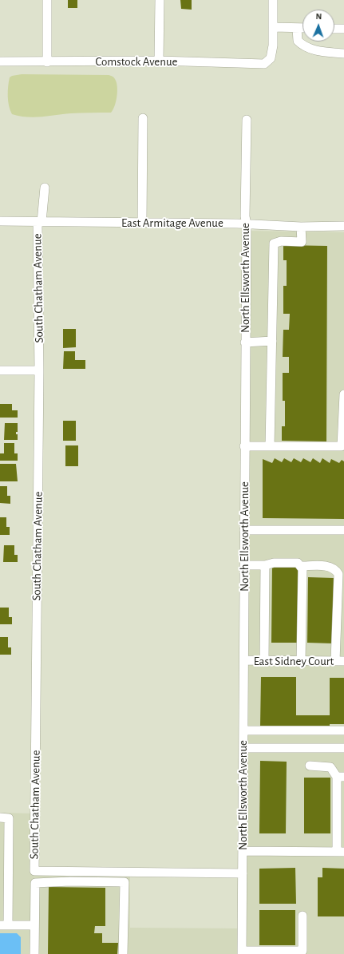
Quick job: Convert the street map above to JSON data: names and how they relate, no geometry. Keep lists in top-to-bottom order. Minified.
{"streets":{"street":["Comstock Avenue","East Armitage Avenue","North Ellsworth Avenue","South Chatham Avenue","East Sidney Court"]},"crossings":[["East Armitage Avenue","North Ellsworth Avenue"],["East Armitage Avenue","South Chatham Avenue"],["North Ellsworth Avenue","South Chatham Avenue"],["North Ellsworth Avenue","East Sidney Court"]],"north":"top"}
